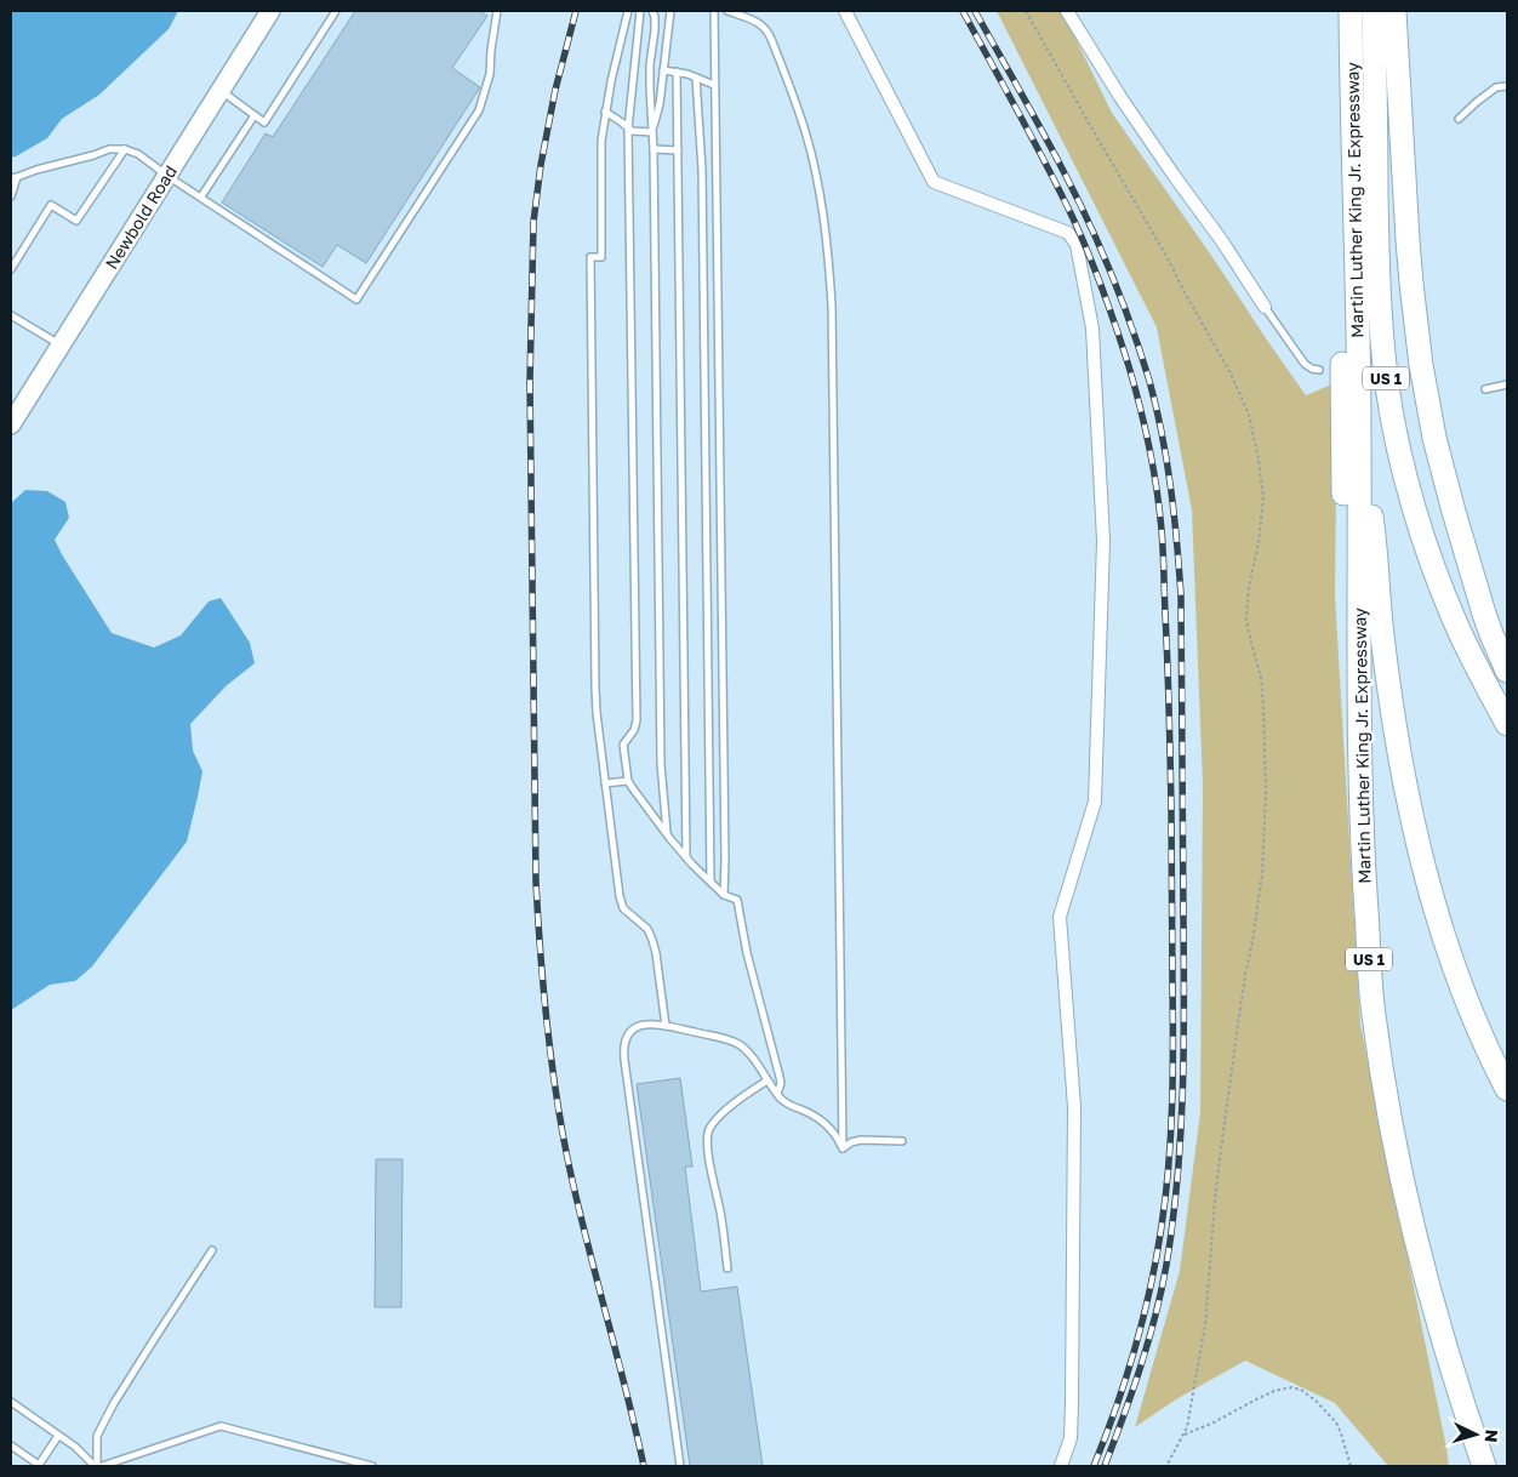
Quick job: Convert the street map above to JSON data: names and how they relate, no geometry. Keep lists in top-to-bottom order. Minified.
{"streets":{"highway":["Martin Luther King Jr. Expressway","US 1"],"main road":["Newbold Road"]},"north":"right"}
